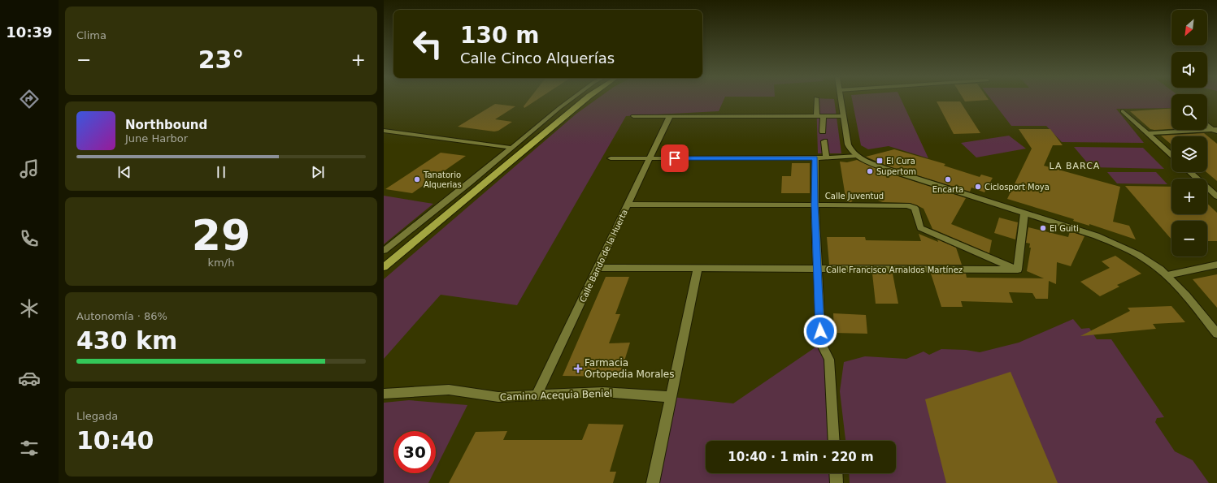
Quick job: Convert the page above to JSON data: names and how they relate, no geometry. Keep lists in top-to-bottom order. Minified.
{"streets":{"street":["Calle Juventud","Calle Bando de la Huerta","Calle Francisco Arnaldos Martínez","Camino Acequia Beniel"]},"crossings":[["Calle Juventud","Calle Bando de la Huerta"],["Calle Juventud","Calle Francisco Arnaldos Martínez"],["Calle Bando de la Huerta","Calle Francisco Arnaldos Martínez"],["Calle Bando de la Huerta","Camino Acequia Beniel"]],"districts":["LA BARCA"],"places":{"transit":["El Cura"],"other":["Supertom","Tanatorio Alquerias","Encarta","Ciclosport Moya","El Guiti"],"health":["Farmacia Ortopedia Morales"]},"north":"bottom left","page":{"tabs":"10:39","tile":["Clima",["29","km/h"],["Autonomía · 86%","430 km"],["Llegada","10:40"]],"map_buttons":["+","−"],"turn":["130 m","Calle Cinco Alquerías"],"heat":["−","23°","+"],"song":["Northbound","June Harbor"],"limit":"30","trip":"10:40 · 1 min · 220 m"}}
